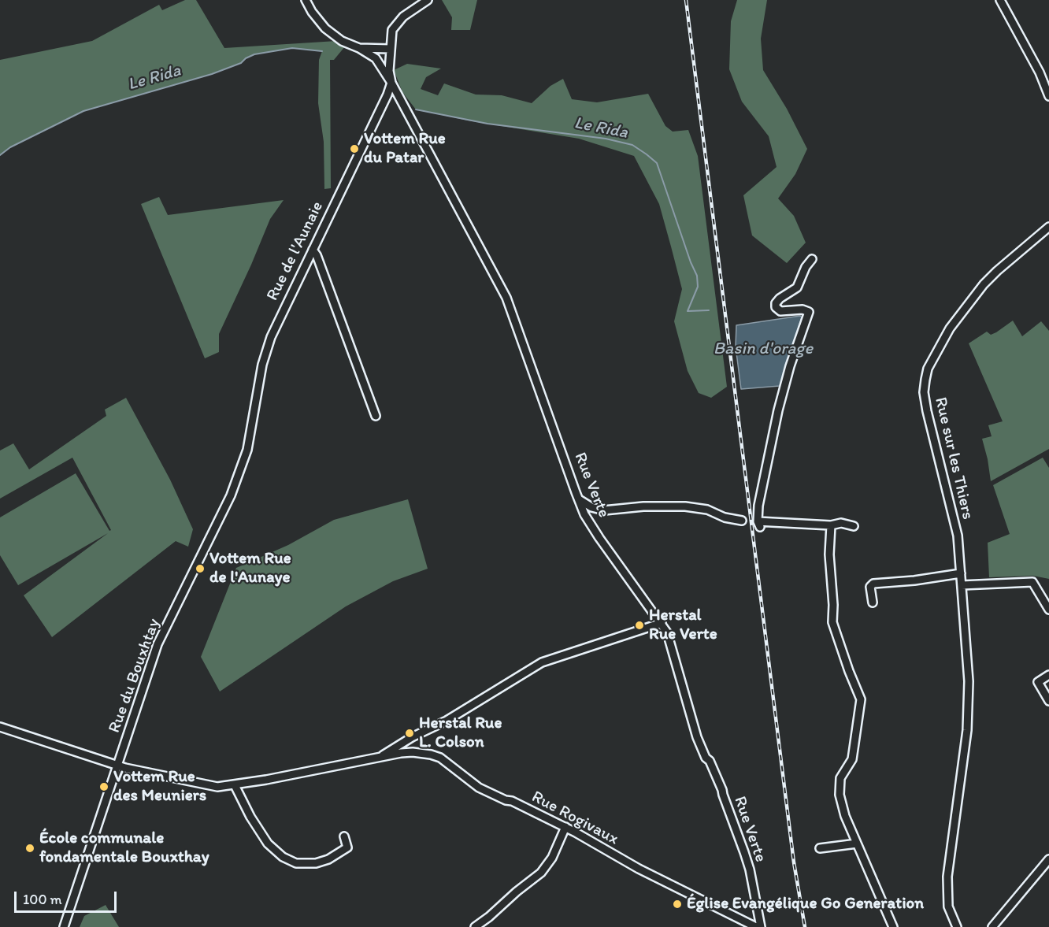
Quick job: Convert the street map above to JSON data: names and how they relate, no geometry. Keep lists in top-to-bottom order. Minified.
{"streets":{"street":["Rue de l'Aunaie","Rue sur les Thiers","Rue Verte","Rue du Bouxhtay","Rue Rogivaux"]},"crossings":[["Rue de l'Aunaie","Rue Verte"],["Rue de l'Aunaie","Rue du Bouxhtay"],["Rue du Bouxhtay","Rue Rogivaux"]],"water":["Le Rida","Basin d'orage"],"places":["Vottem Rue du Patar","Vottem Rue de l'Aunaye","Herstal Rue Verte","Herstal Rue L. Colson","Vottem Rue des Meuniers","École communale fondamentale Bouxthay","Église Evangélique Go Generation"],"scale_bar":"100 m"}
